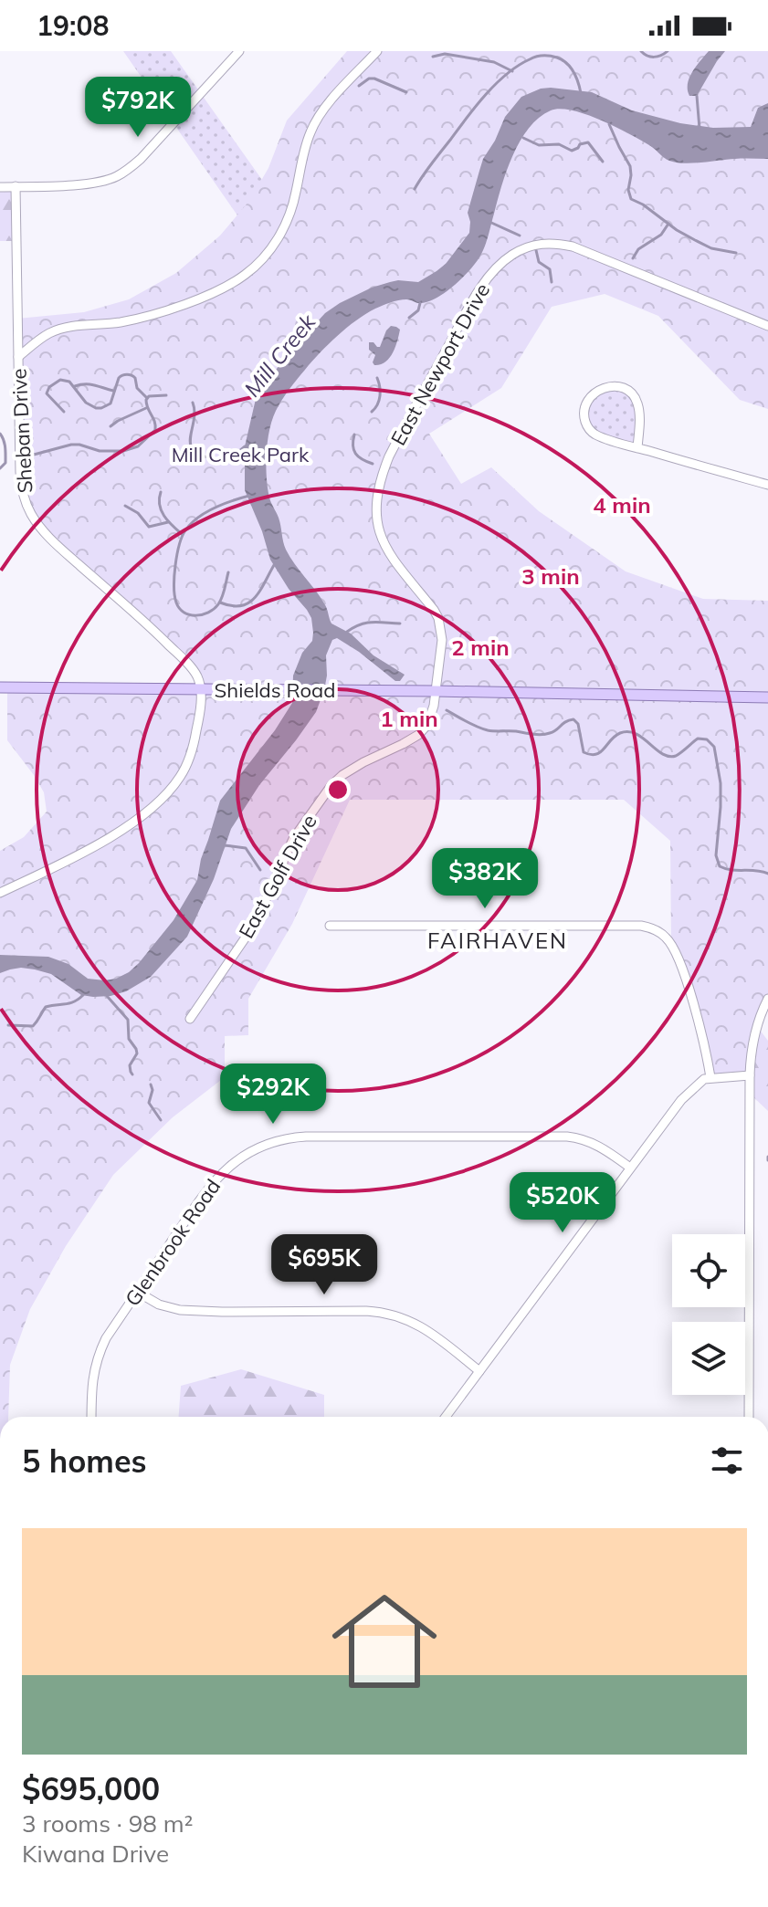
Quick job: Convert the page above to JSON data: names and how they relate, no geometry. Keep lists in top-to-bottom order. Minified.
{"streets":{"main road":["Shields Road"],"street":["East Newport Drive","Sheban Drive","East Golf Drive","Glenbrook Road"]},"crossings":[["East Newport Drive","Shields Road"],["East Newport Drive","East Golf Drive"],["Sheban Drive","Shields Road"],["Shields Road","East Golf Drive"]],"districts":["FAIRHAVEN"],"water":["Mill Creek"],"parks":["Mill Creek Park"],"page":{"status":"19:08","price":["$792K","$382K","$292K","$520K","$695K"],"heading":"5 homes","list":[{"name":"$695,000","note":"3 rooms · 98 m² · Kiwana Drive"}]},"rings":["4 min","3 min","2 min","1 min"]}
